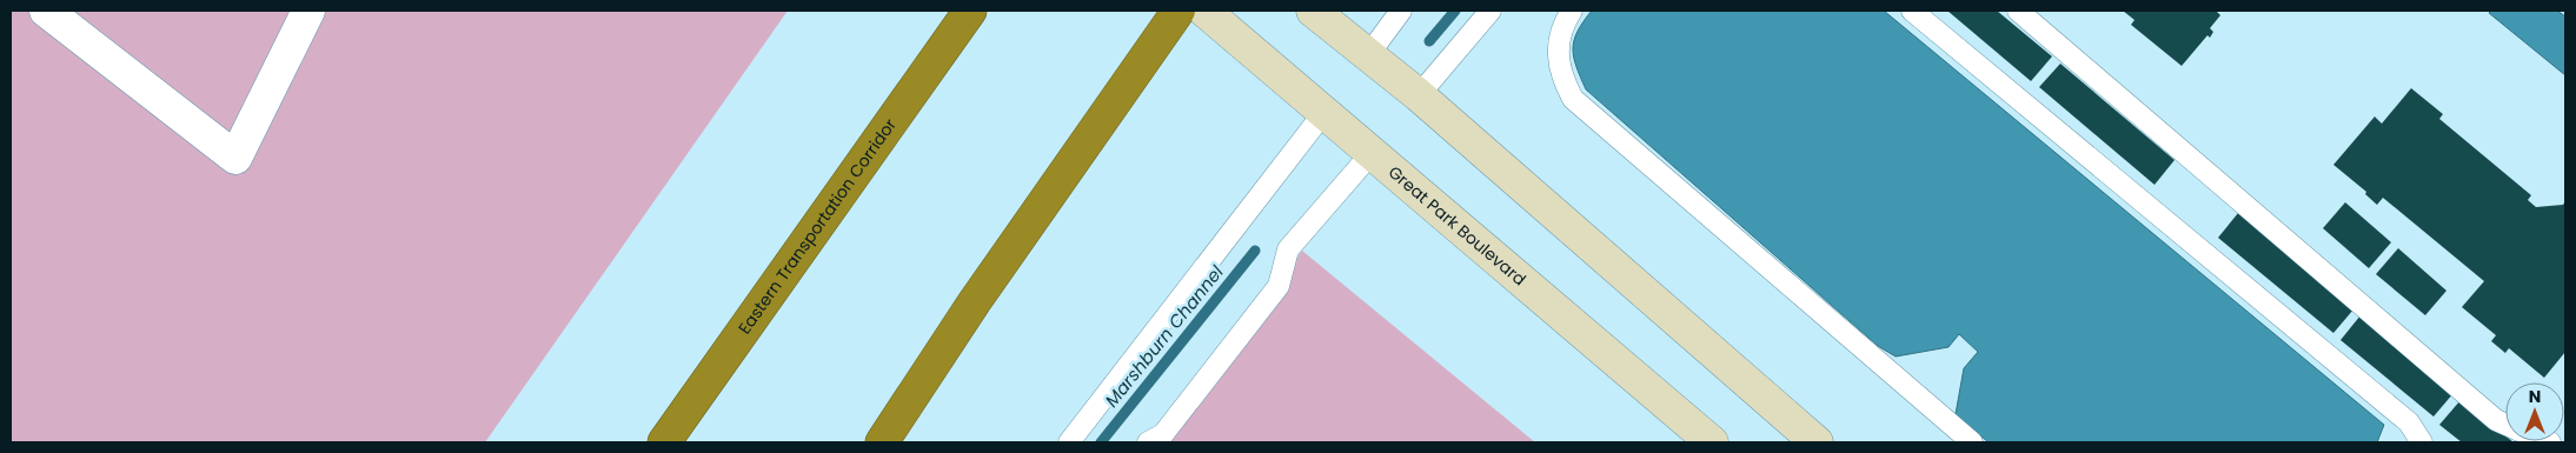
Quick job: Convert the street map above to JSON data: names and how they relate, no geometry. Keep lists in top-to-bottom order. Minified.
{"streets":{"highway":["Eastern Transportation Corridor"],"main road":["Great Park Boulevard"]},"water":["Marshburn Channel"],"north":"top"}
